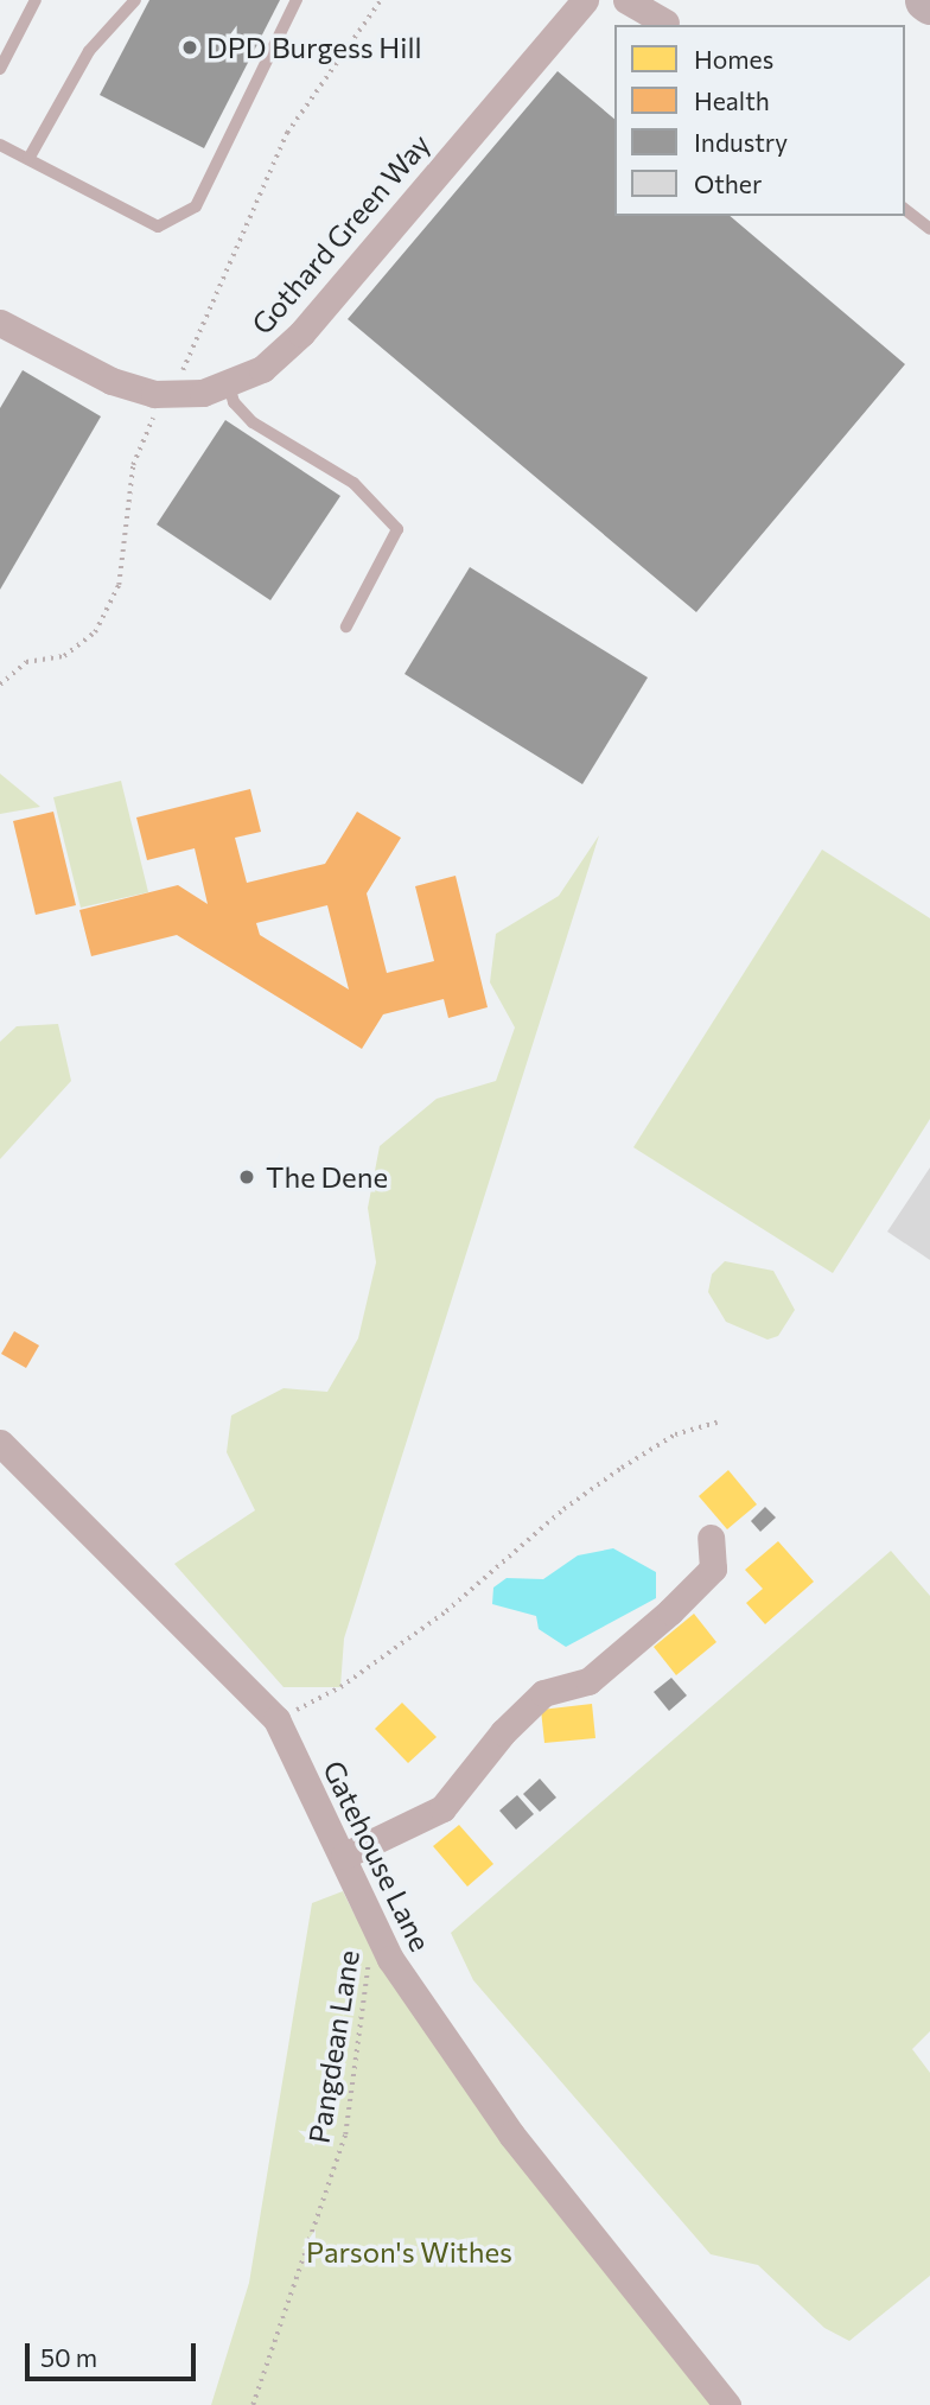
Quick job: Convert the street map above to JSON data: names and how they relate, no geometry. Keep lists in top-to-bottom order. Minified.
{"streets":{"street":["Gothard Green Way","Gatehouse Lane"],"path":["Pangdean Lane"]},"crossings":[["Gatehouse Lane","Pangdean Lane"]],"parks":["Parson's Withes"],"places":["DPD Burgess Hill","The Dene"],"legend":["Homes","Health","Industry","Other"],"scale_bar":"50 m"}
